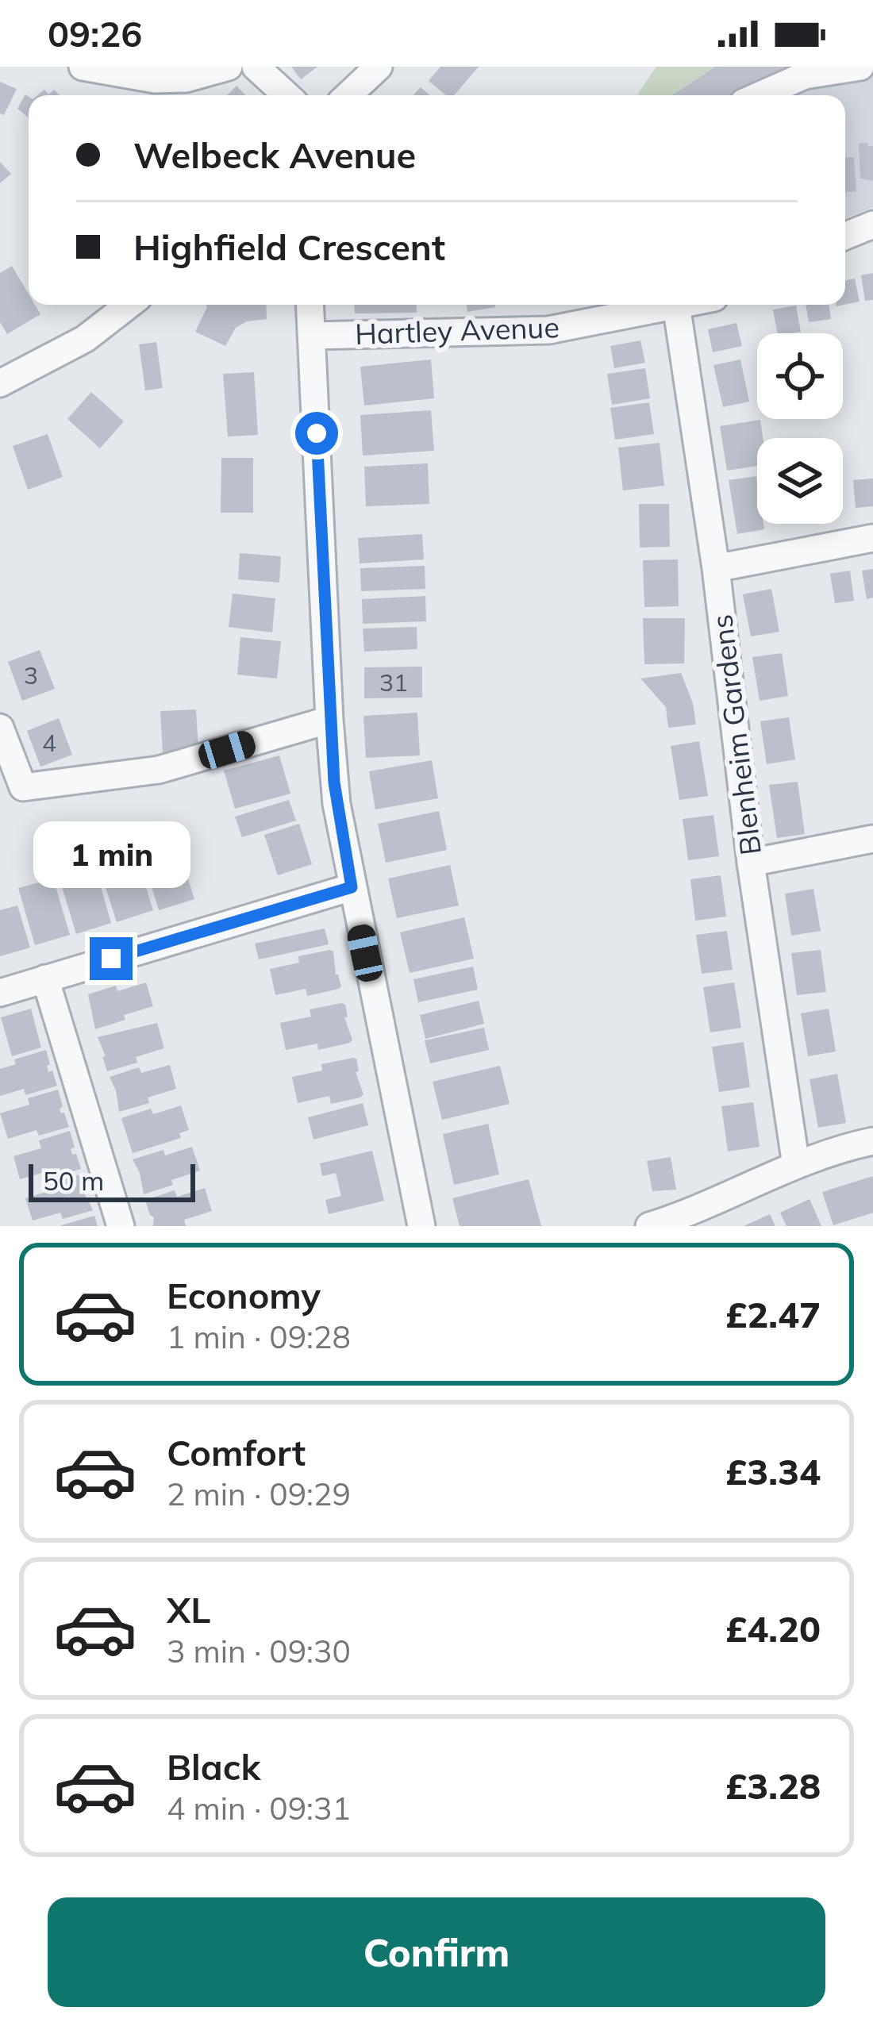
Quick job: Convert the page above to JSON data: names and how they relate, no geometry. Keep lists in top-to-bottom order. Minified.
{"streets":{"street":["Hartley Avenue","Blenheim Gardens"]},"house_numbers":["3","31","4"],"scale_bar":"50 m","page":{"status":"09:26","banner":["Welbeck Avenue","Highfield Crescent"],"bubble":"1 min","scale":"50 m","list":[{"name":"Economy","note":"1 min · 09:28","value":"£2.47"},{"name":"Comfort","note":"2 min · 09:29","value":"£3.34"},{"name":"XL","note":"3 min · 09:30","value":"£4.20"},{"name":"Black","note":"4 min · 09:31","value":"£3.28"}],"buttons":"Confirm"}}
